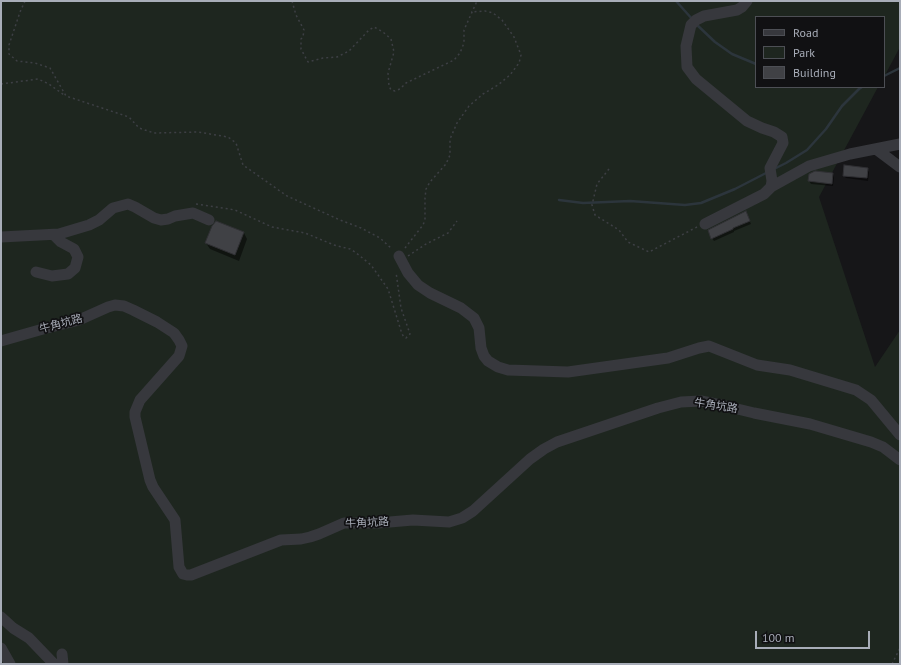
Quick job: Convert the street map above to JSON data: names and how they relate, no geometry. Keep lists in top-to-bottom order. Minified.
{"streets":{"street":["牛角坑路"]},"legend":["Road","Park","Building"],"scale_bar":"100 m"}
